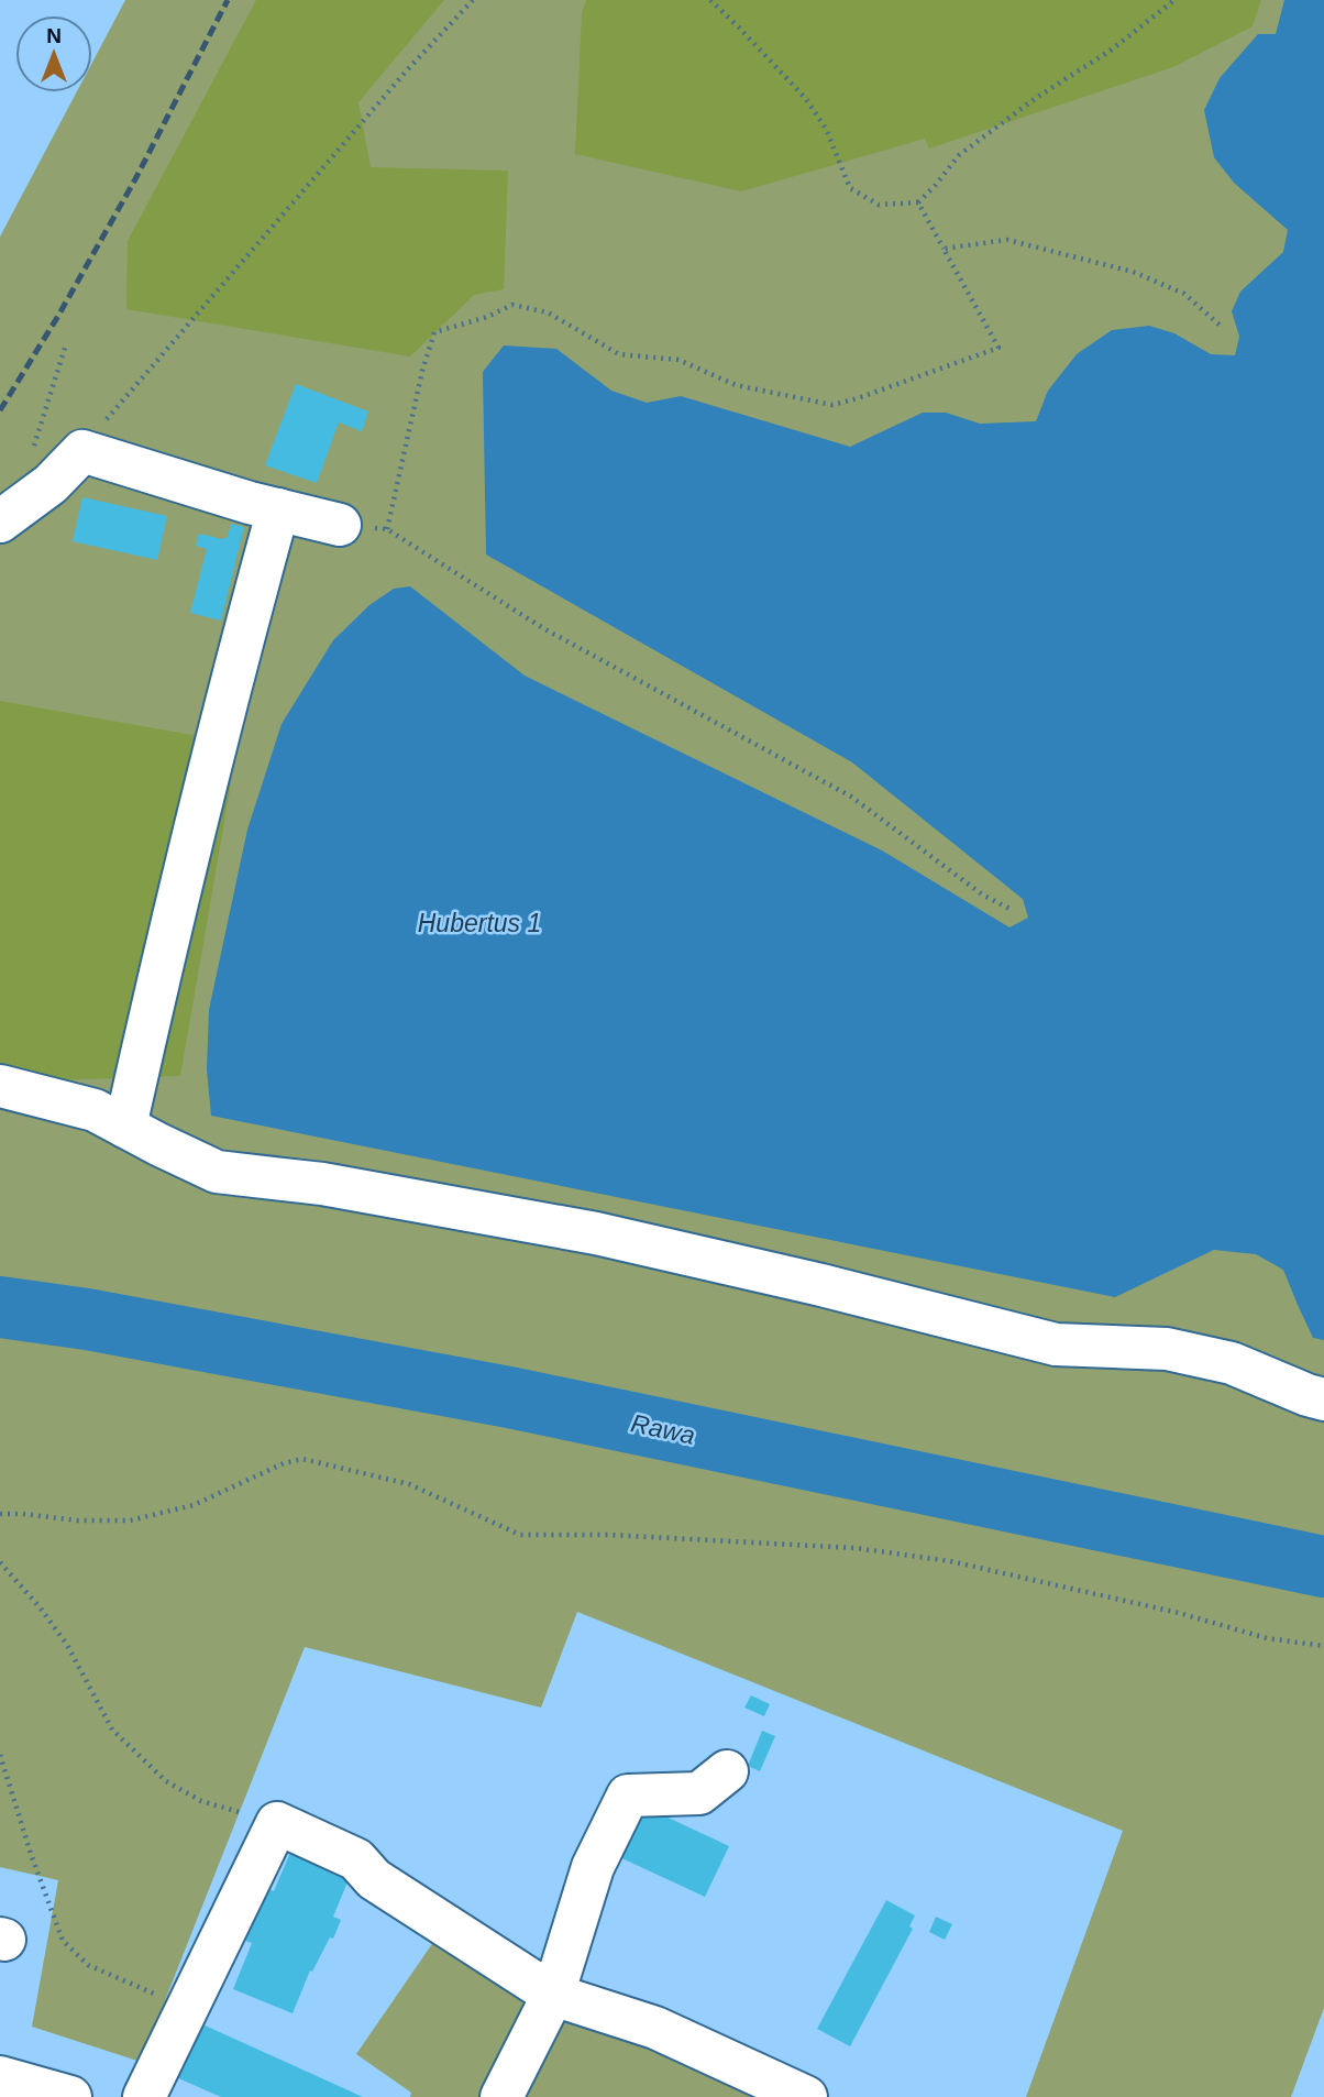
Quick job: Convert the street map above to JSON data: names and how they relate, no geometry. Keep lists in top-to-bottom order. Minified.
{"water":["Hubertus 1","Rawa"],"north":"top"}
